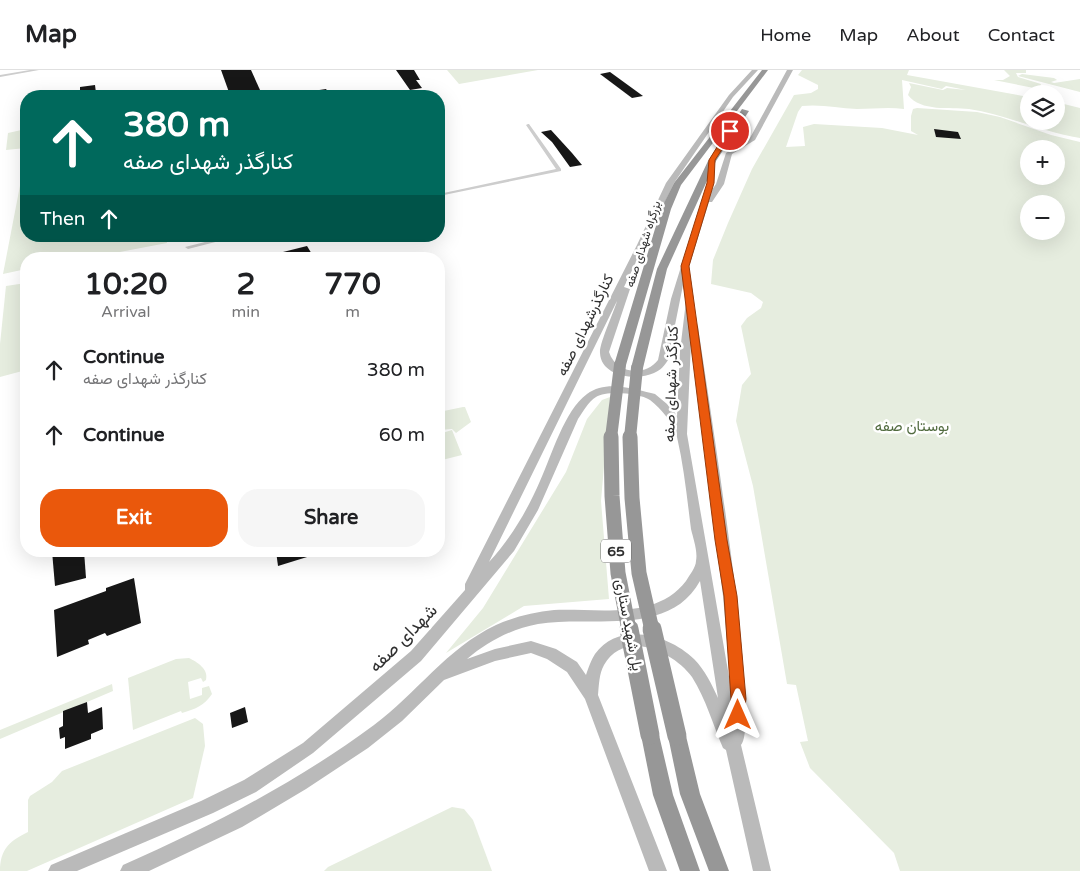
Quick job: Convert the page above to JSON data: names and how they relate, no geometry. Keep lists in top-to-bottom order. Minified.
{"streets":{"highway":["بزرگراه شهدای صفه","65","پل شهید ستاری"],"main road":["کنارگذرشهدای صفه","کنارگذر شهدای صفه","شهدای صفه"]},"crossings":[["بزرگراه شهدای صفه","پل شهید ستاری"],["کنارگذرشهدای صفه","شهدای صفه"],["کنارگذر شهدای صفه","شهدای صفه"]],"parks":["بوستان صفه"],"page":{"header":"Map","nav":["Home","Map","About","Contact"],"map_buttons":["+","−"],"turn":["380 m","کنارگذر شهدای صفه"],"then":"Then","eta":["10:20","Arrival","2","min","770","m"],"list":[{"name":"Continue","note":"کنارگذر شهدای صفه","value":"380 m"},{"name":"Continue","value":"60 m"}],"buttons":["Exit","Share"]}}
